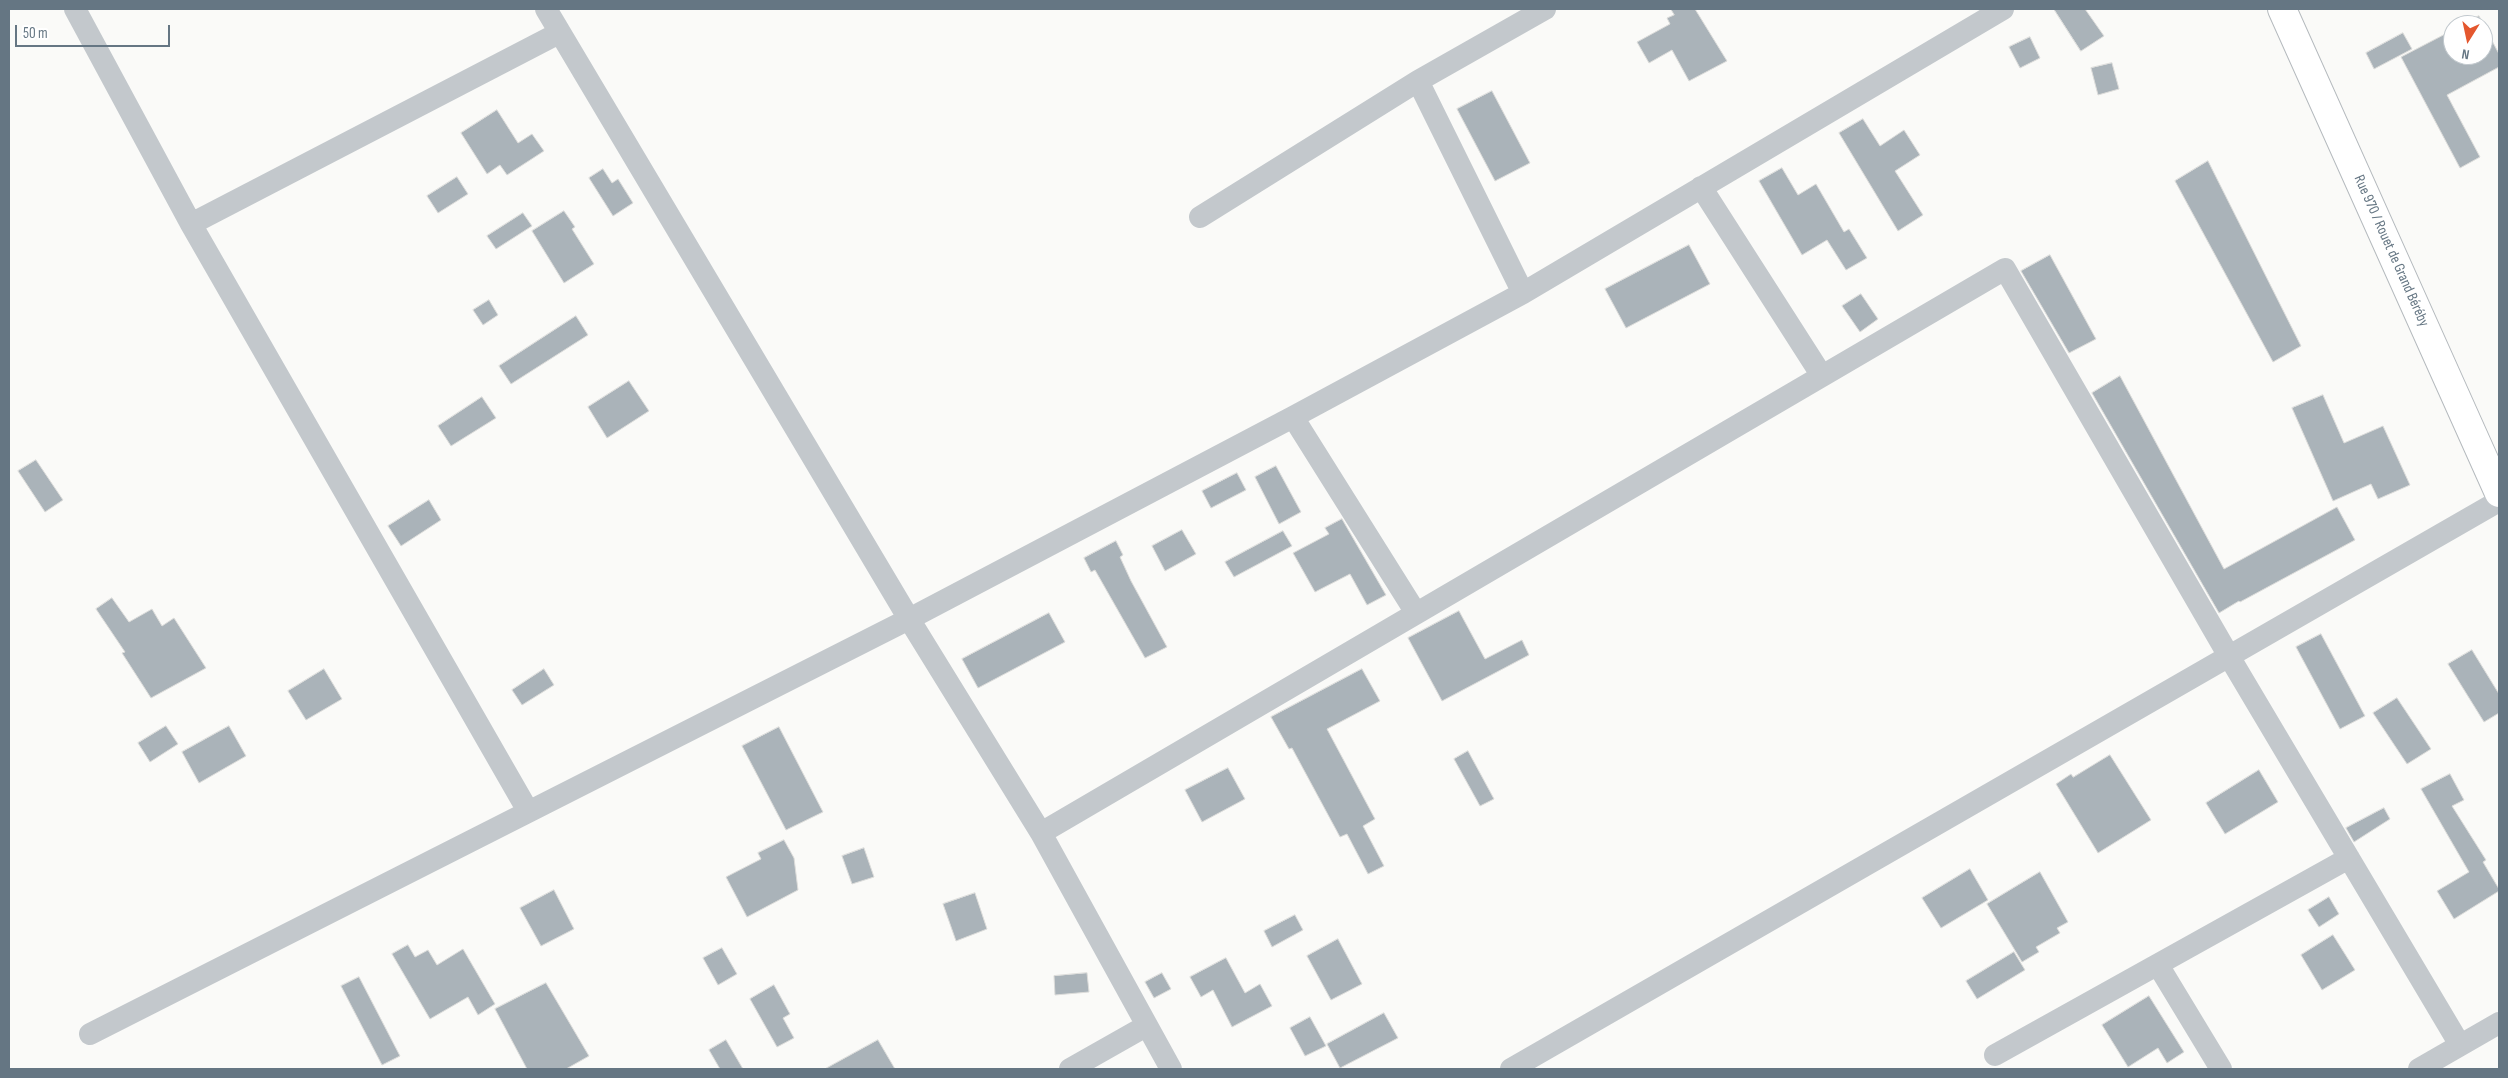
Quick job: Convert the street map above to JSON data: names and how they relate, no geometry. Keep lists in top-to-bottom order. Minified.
{"streets":{"main road":["Rue 970 / Rouet de Grand Béréby"]},"scale_bar":"50 m","north":"bottom"}
